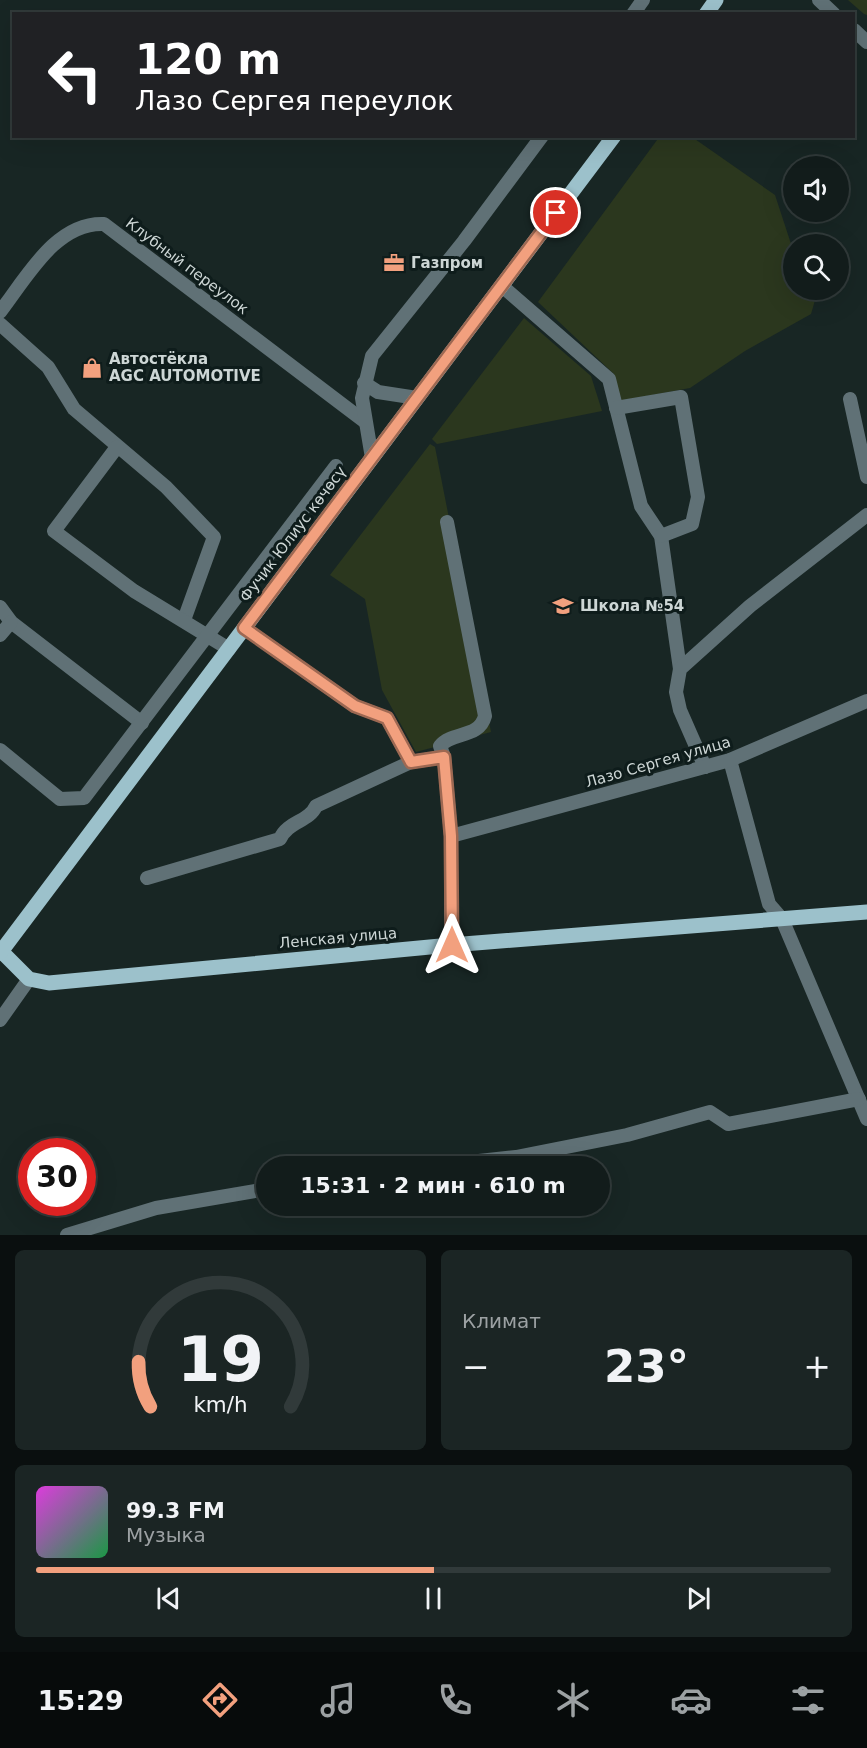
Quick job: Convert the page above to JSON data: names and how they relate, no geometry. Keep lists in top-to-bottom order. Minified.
{"streets":{"main road":["Фучик Юлиус көчөсү","Ленская улица"],"street":["Клубный переулок","Лазо Сергея улица"]},"places":{"office":["Газпром"],"shop":["Автостёкла AGC AUTOMOTIVE"],"school or university":["Школа №54"]},"page":{"turn":["120 m","Лазо Сергея переулок"],"limit":"30","trip":"15:31 · 2 мин · 610 m","tile":"Климат","heat":["−","23°","+"],"song":["99.3 FM","Музыка"],"tabs":"15:29","gauge":["19","km/h"]}}
